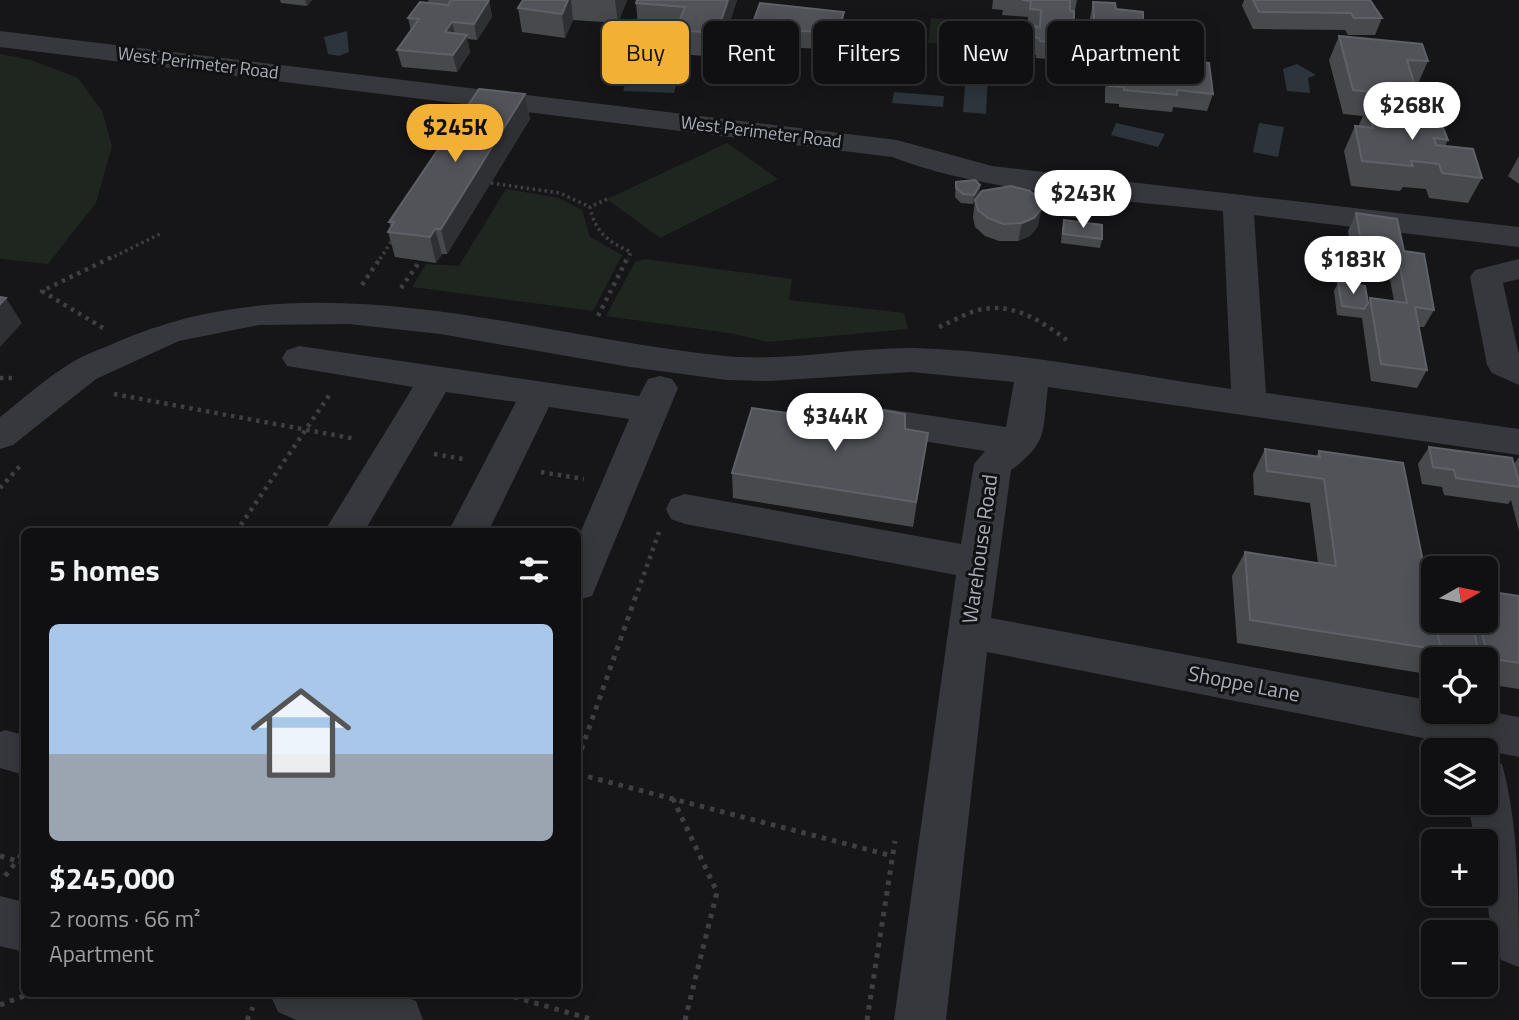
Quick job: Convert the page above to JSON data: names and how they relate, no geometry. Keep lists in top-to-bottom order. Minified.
{"streets":{"lane":["West Perimeter Road","Warehouse Road","Shoppe Lane"]},"crossings":[["Warehouse Road","Shoppe Lane"]],"north":"right","page":{"chip":["Buy","Rent","Filters","New","Apartment"],"price":["$268K","$245K","$243K","$183K","$344K"],"heading":"5 homes","map_buttons":["+","−"],"list":[{"name":"$245,000","note":"2 rooms · 66 m² · Apartment"}]}}
